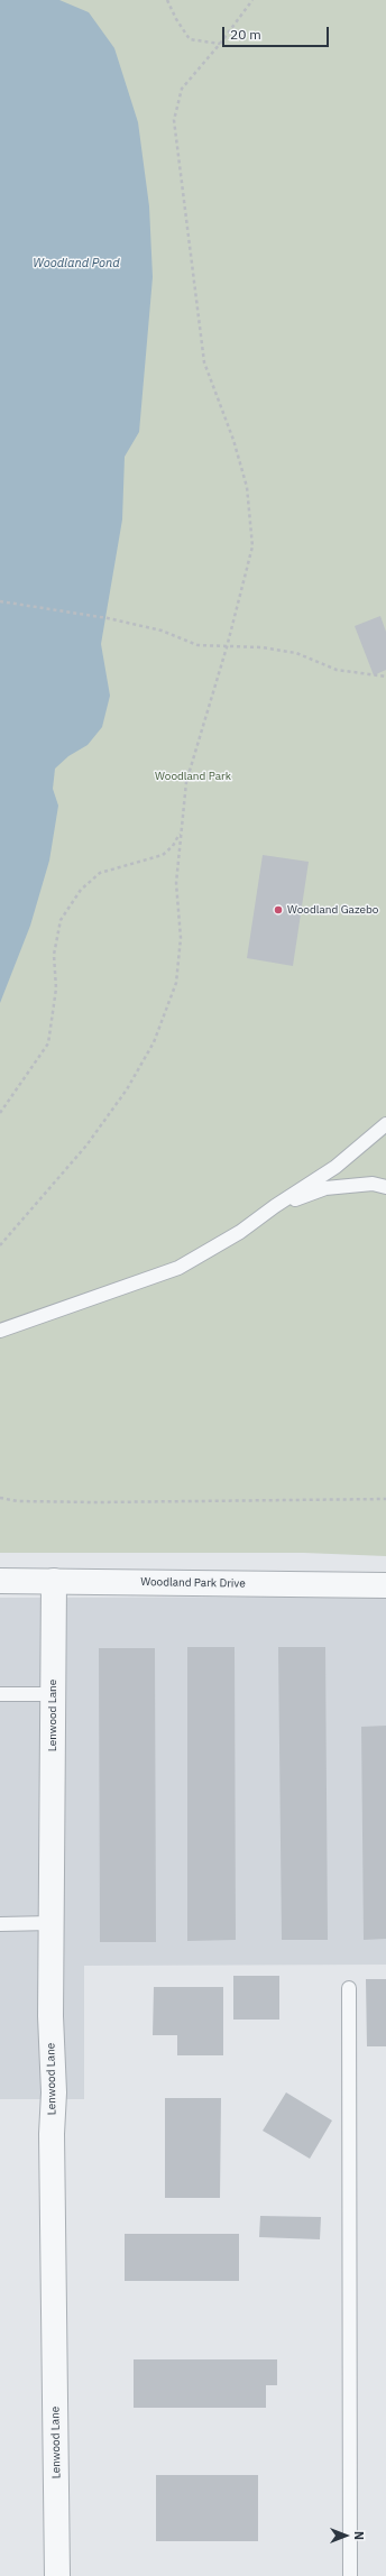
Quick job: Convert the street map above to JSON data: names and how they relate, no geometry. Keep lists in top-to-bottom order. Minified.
{"streets":{"street":["Woodland Park Drive","Lenwood Lane"]},"crossings":[["Woodland Park Drive","Lenwood Lane"]],"water":["Woodland Pond"],"parks":["Woodland Park"],"places":["Woodland Gazebo"],"scale_bar":"20 m","north":"right"}
